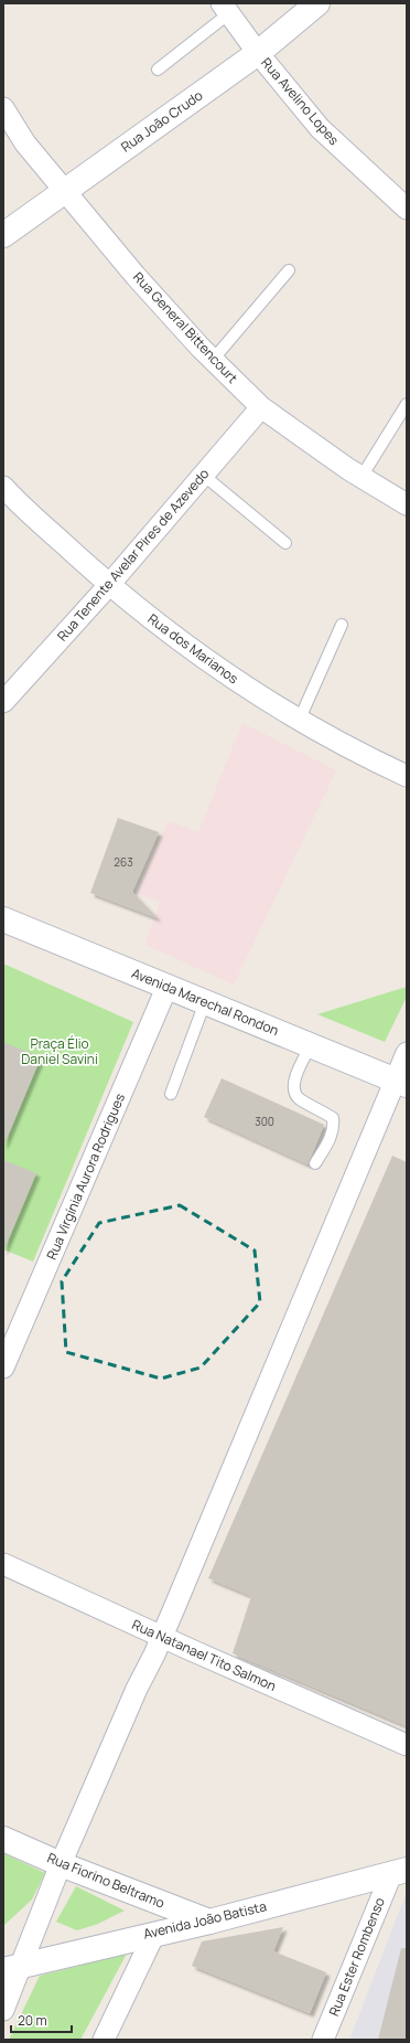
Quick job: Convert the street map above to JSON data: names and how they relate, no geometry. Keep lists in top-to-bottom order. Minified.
{"streets":{"main road":["Rua João Crudo","Avenida Marechal Rondon","Rua Fiorino Beltramo","Avenida João Batista"],"street":["Rua Avelino Lopes","Rua General Bittencourt","Rua Tenente Avelar Pires de Azevedo","Rua dos Marianos","Rua Virgínia Aurora Rodrigues","Rua Natanael Tito Salmon","Rua Ester Rombenso"]},"crossings":[["Rua Avelino Lopes","Rua João Crudo"],["Rua João Crudo","Rua General Bittencourt"],["Rua General Bittencourt","Rua Tenente Avelar Pires de Azevedo"],["Rua Tenente Avelar Pires de Azevedo","Rua dos Marianos"],["Avenida Marechal Rondon","Rua Virgínia Aurora Rodrigues"],["Rua Fiorino Beltramo","Avenida João Batista"],["Avenida João Batista","Rua Ester Rombenso"]],"parks":["Praça Élio Daniel Savini"],"house_numbers":["263","300"],"scale_bar":"20 m"}
